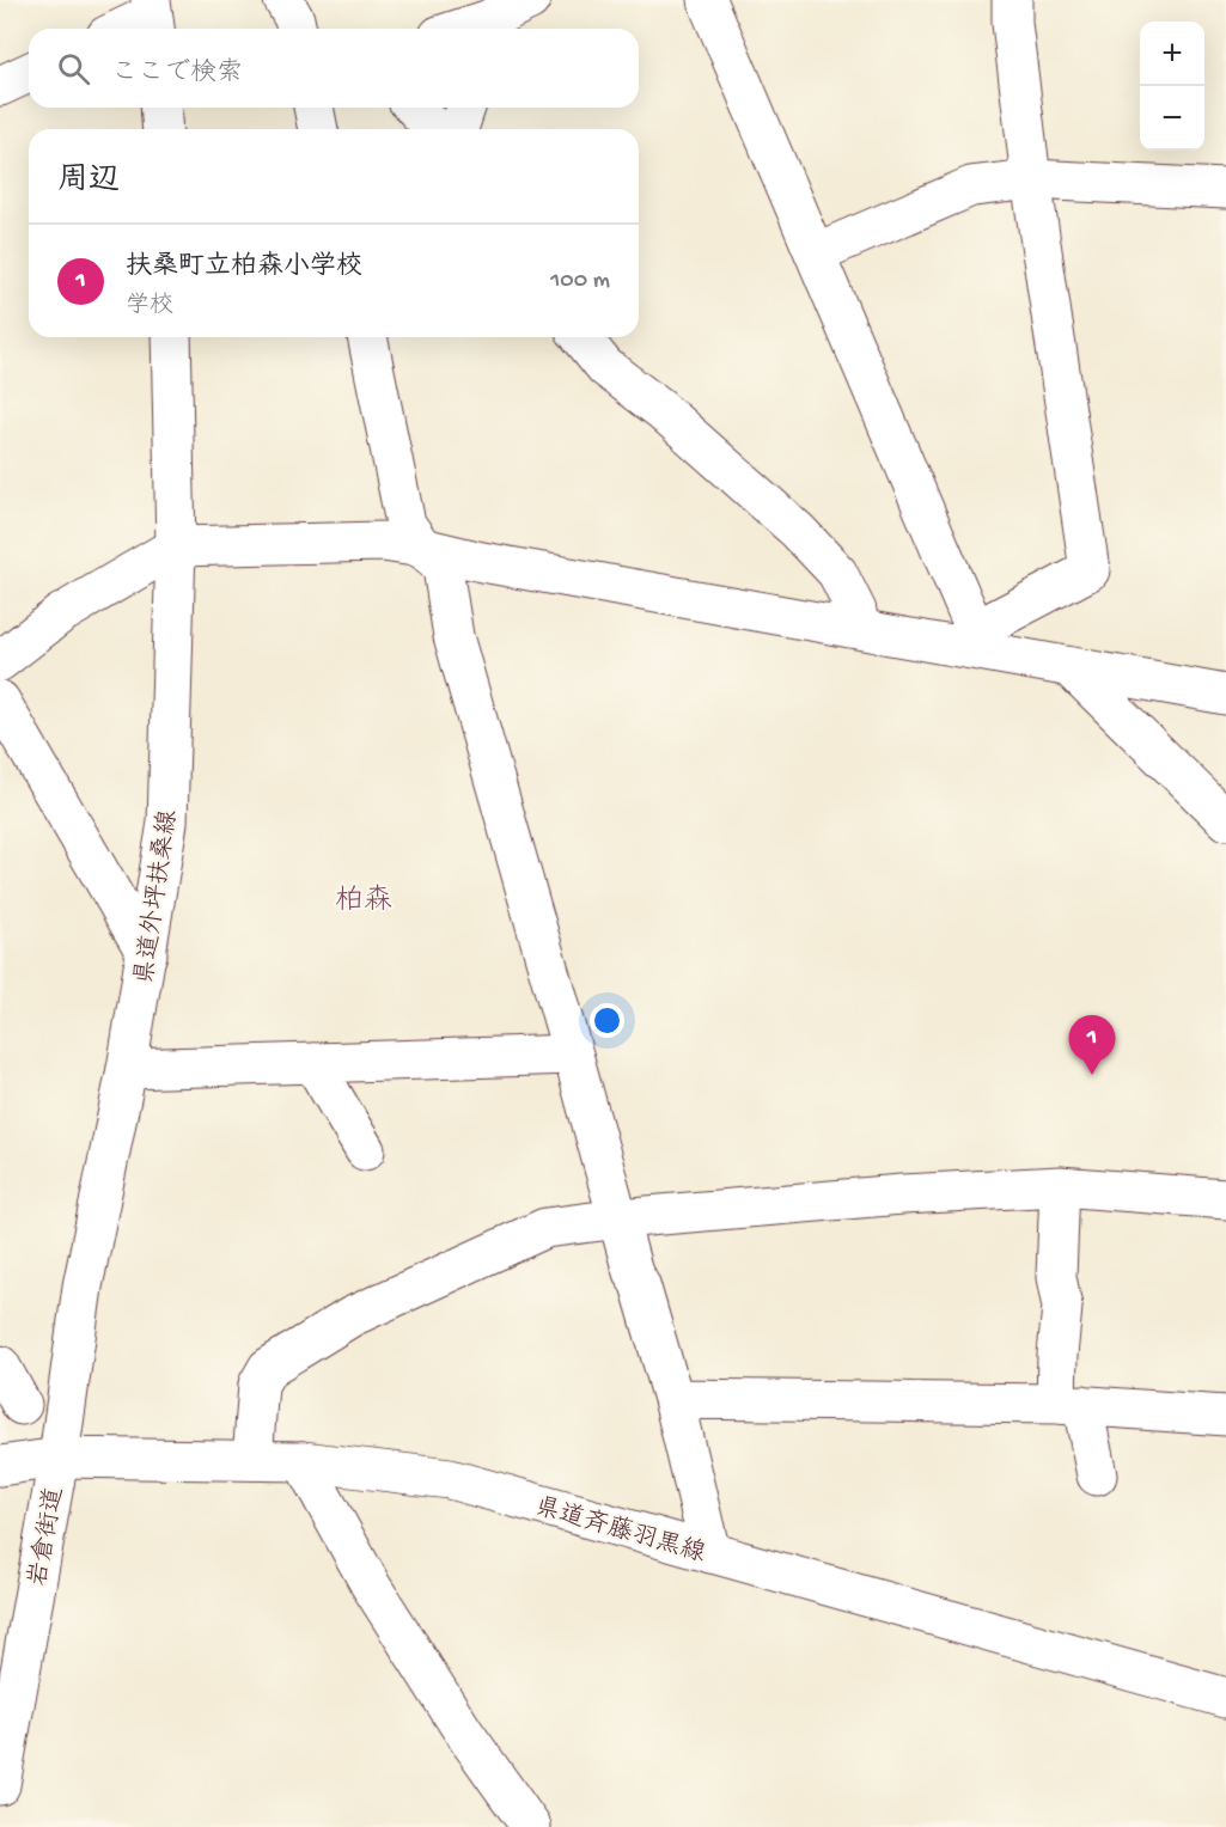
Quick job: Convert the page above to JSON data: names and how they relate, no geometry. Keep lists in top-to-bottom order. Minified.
{"streets":{"street":["県道外坪扶桑線","県道斉藤羽黒線","岩倉街道"]},"crossings":[["県道外坪扶桑線","県道斉藤羽黒線"],["県道外坪扶桑線","岩倉街道"],["県道斉藤羽黒線","岩倉街道"]],"districts":["柏森"],"page":{"map_buttons":["+","−"],"search":"ここで検索","heading":"周辺","list":[{"mark":"1","name":"扶桑町立柏森小学校","note":"学校","value":"100 m"}],"pins":"1"}}
